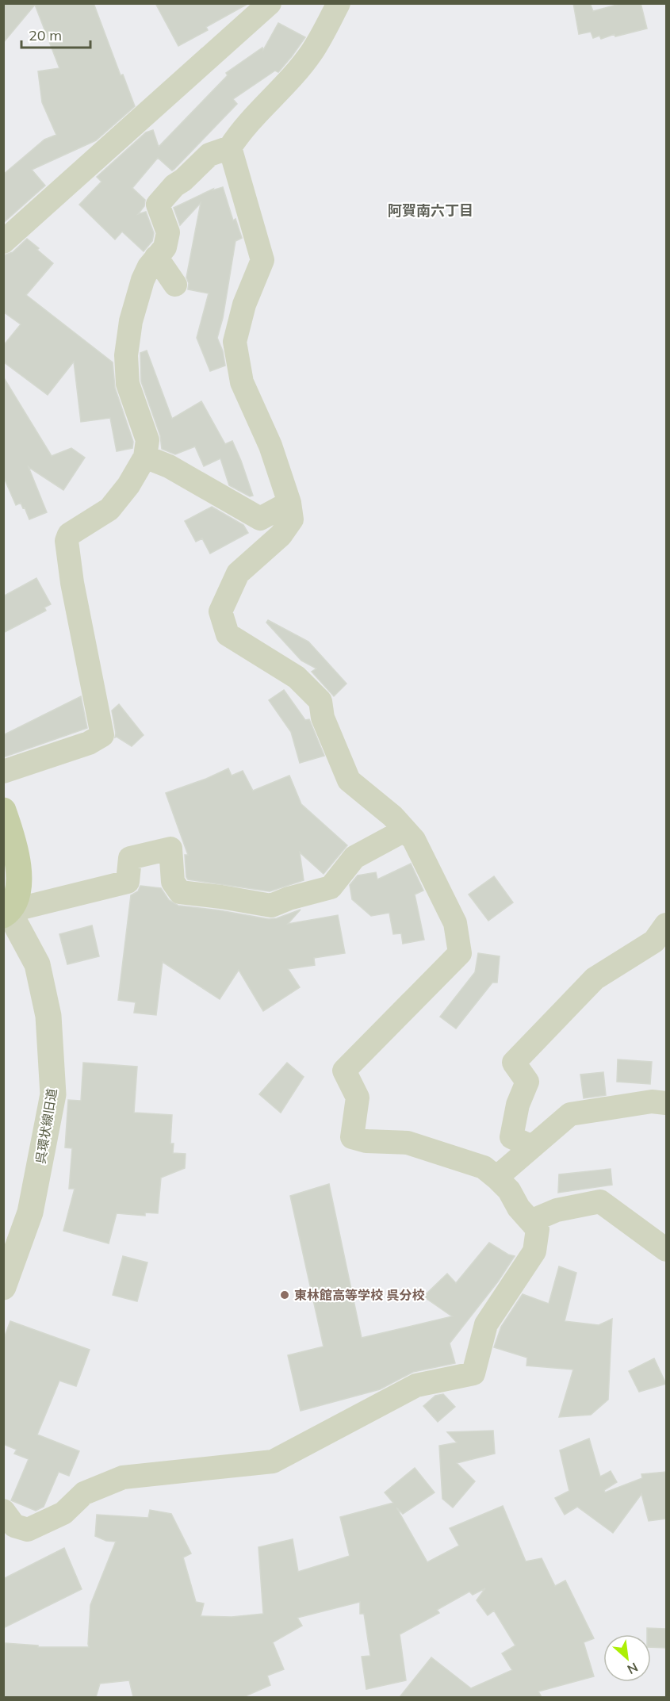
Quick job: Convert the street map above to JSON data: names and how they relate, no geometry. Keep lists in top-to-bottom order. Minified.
{"streets":{"street":["呉環状線旧道"]},"districts":["阿賀南六丁目"],"places":["東林館高等学校 呉分校"],"scale_bar":"20 m","north":"bottom right"}
